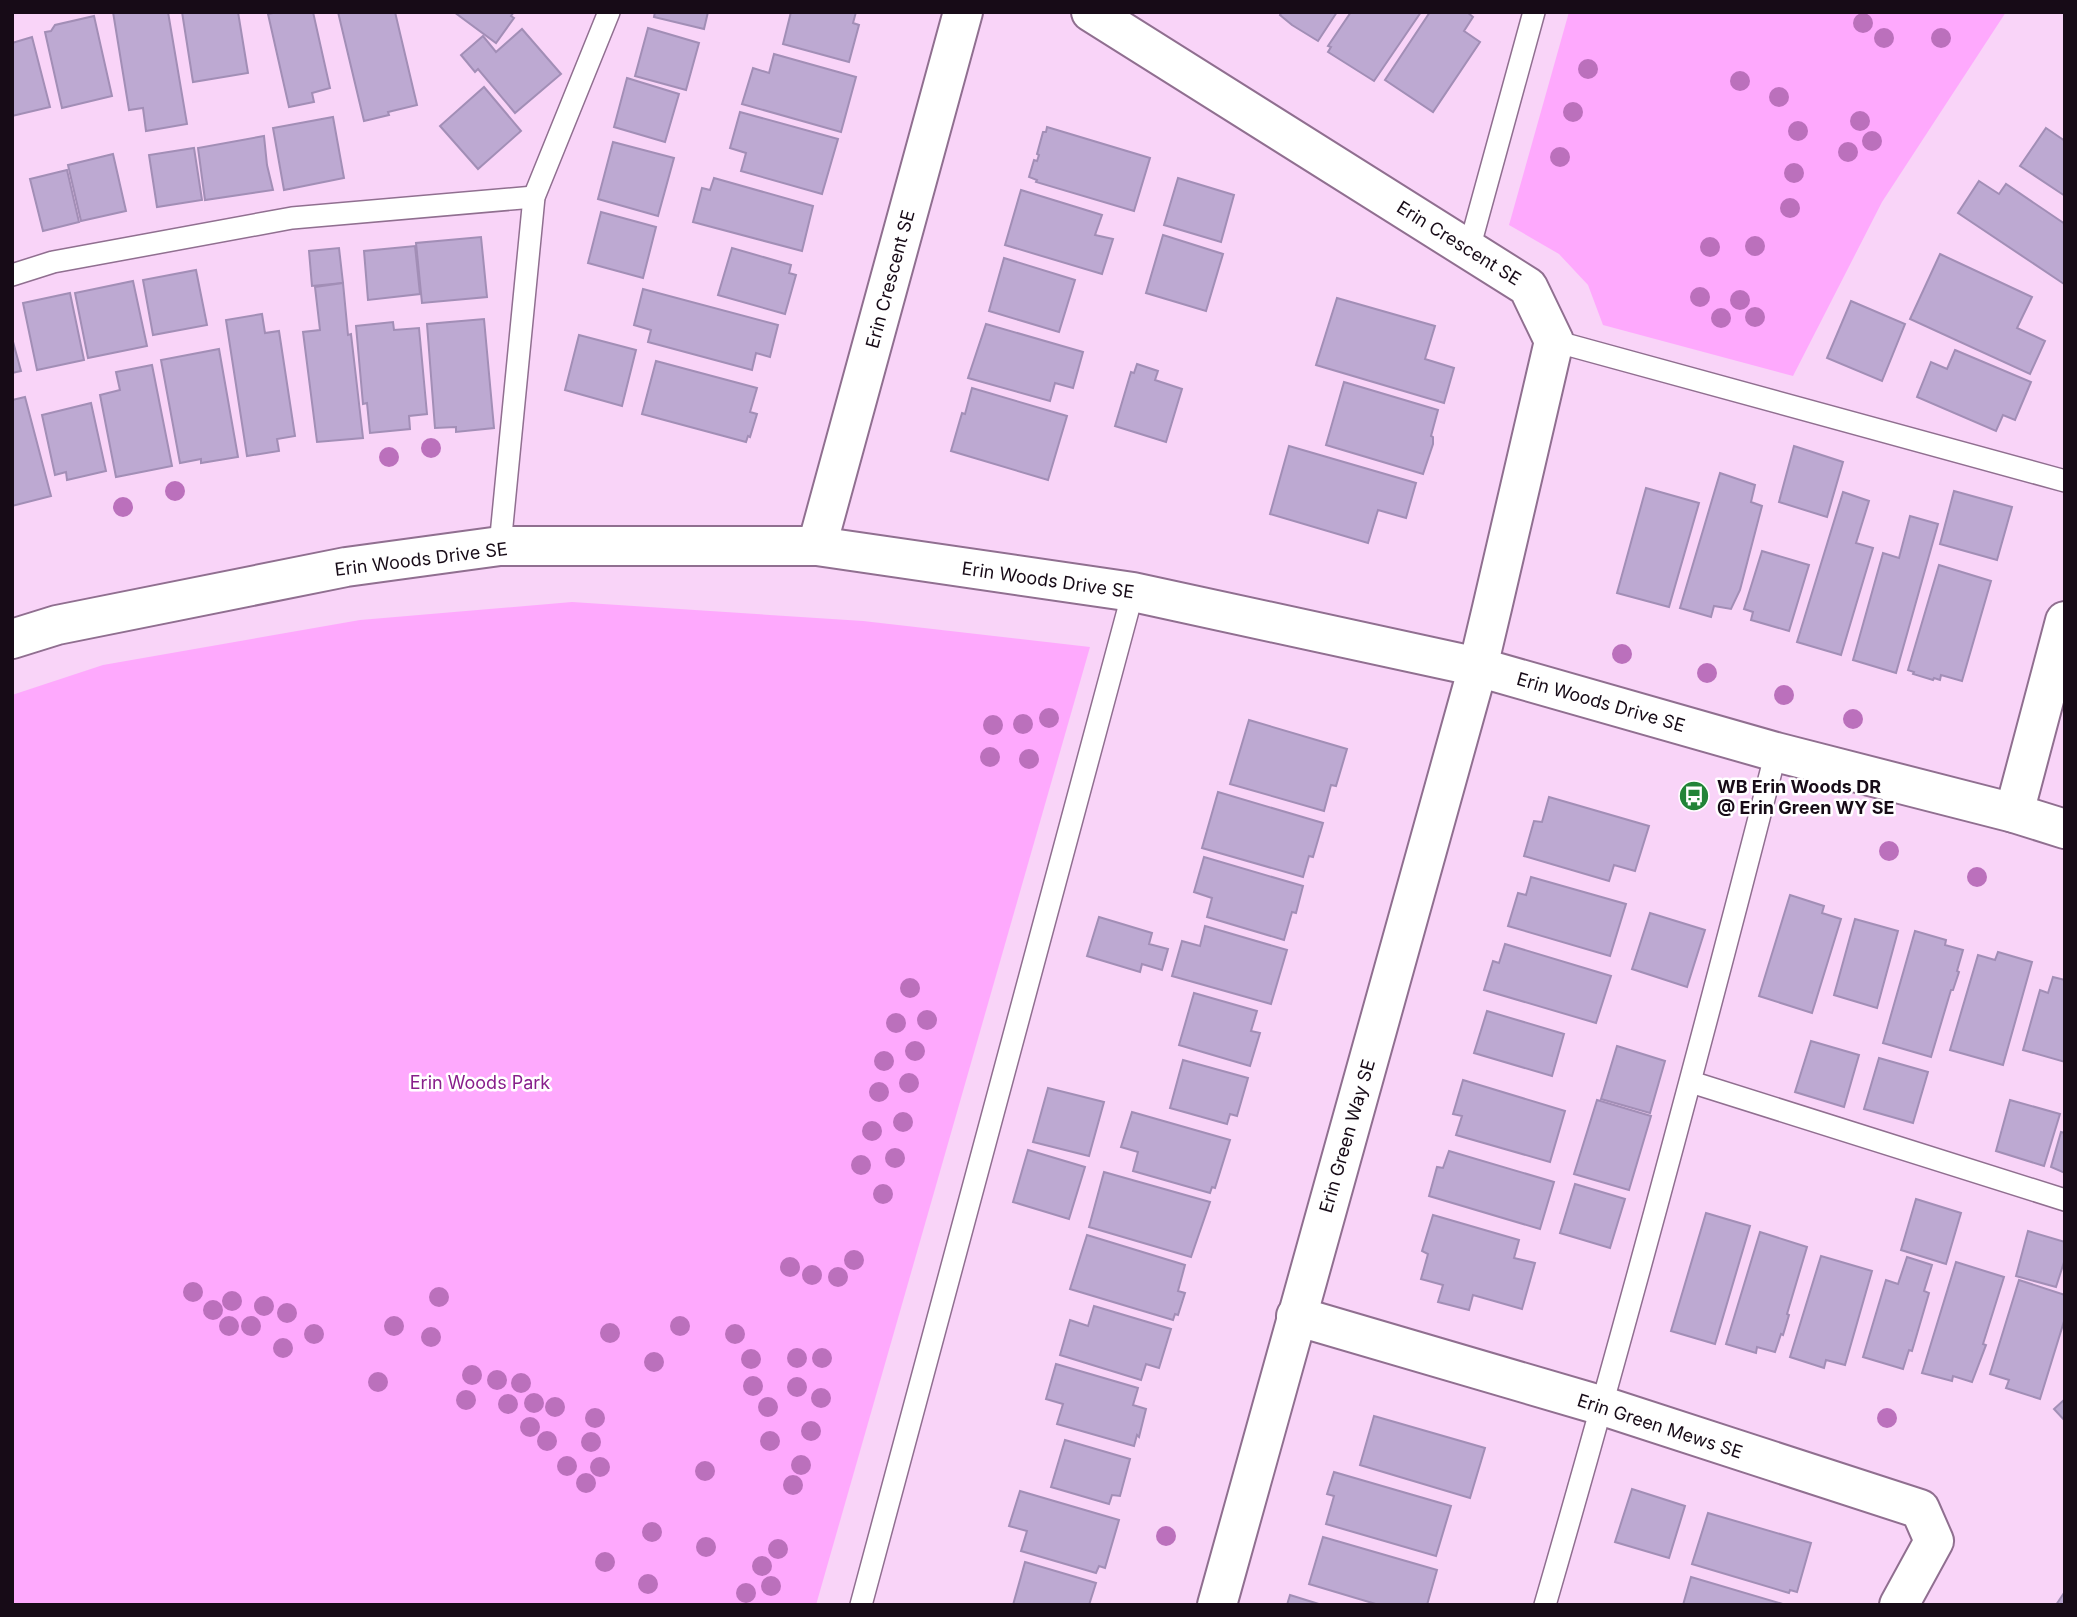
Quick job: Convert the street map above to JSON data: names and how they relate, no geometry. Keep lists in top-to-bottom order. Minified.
{"streets":{"street":["Erin Crescent SE","Erin Woods Drive SE","Erin Green Way SE","Erin Green Mews SE"]},"crossings":[["Erin Crescent SE","Erin Woods Drive SE"],["Erin Woods Drive SE","Erin Green Way SE"],["Erin Green Way SE","Erin Green Mews SE"]],"parks":["Erin Woods Park"],"places":{"bus stop":["WB Erin Woods DR @ Erin Green WY SE"]}}
